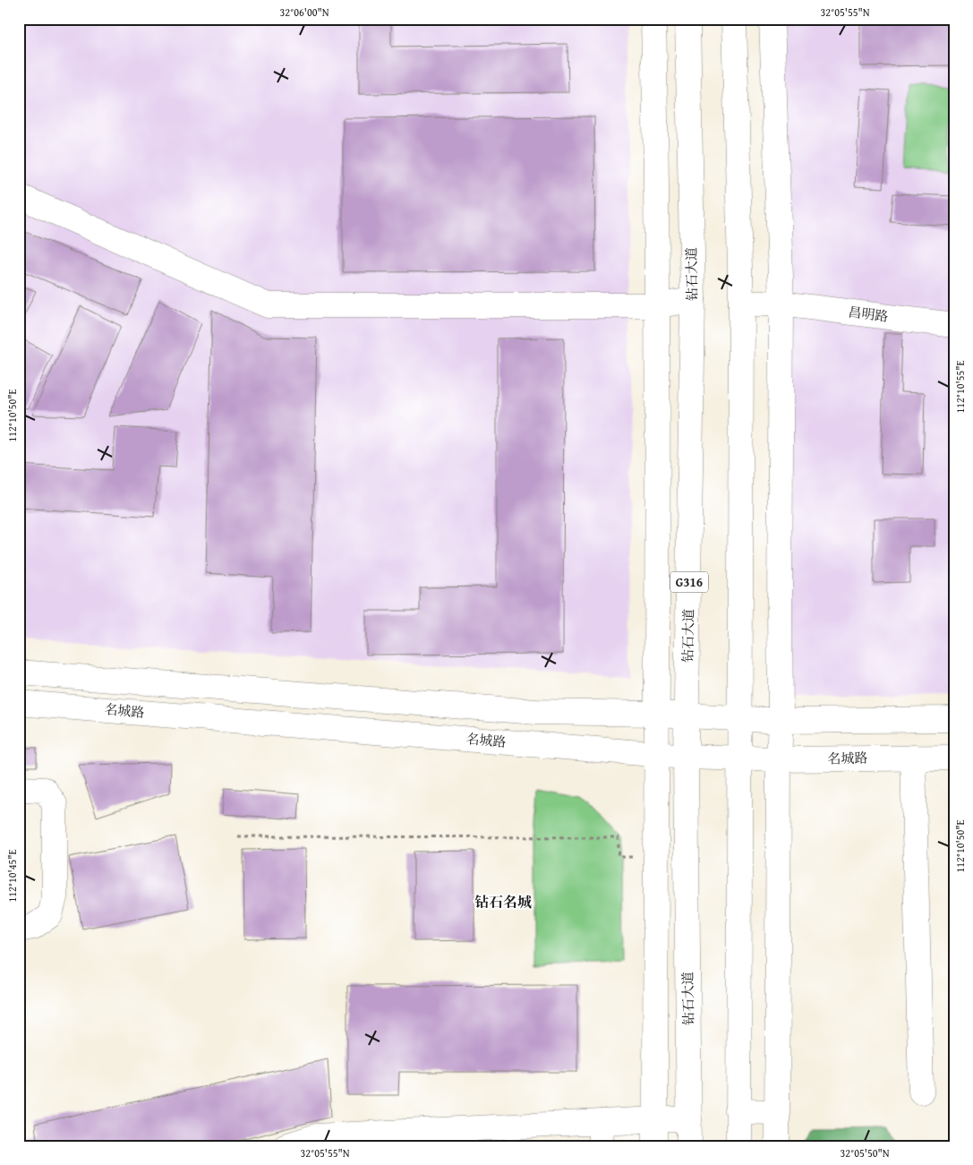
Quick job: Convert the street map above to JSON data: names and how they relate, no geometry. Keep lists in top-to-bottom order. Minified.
{"streets":{"main road":["钻石大道","昌明路","G316","名城路"]},"crossings":[["钻石大道","名城路"]],"districts":["钻石名城"],"coordinates":["32°06'00\"N","32°05'55\"N","112°10'55\"E","112°10'50\"E","112°10'45\"E","32°05'50\"N"]}
